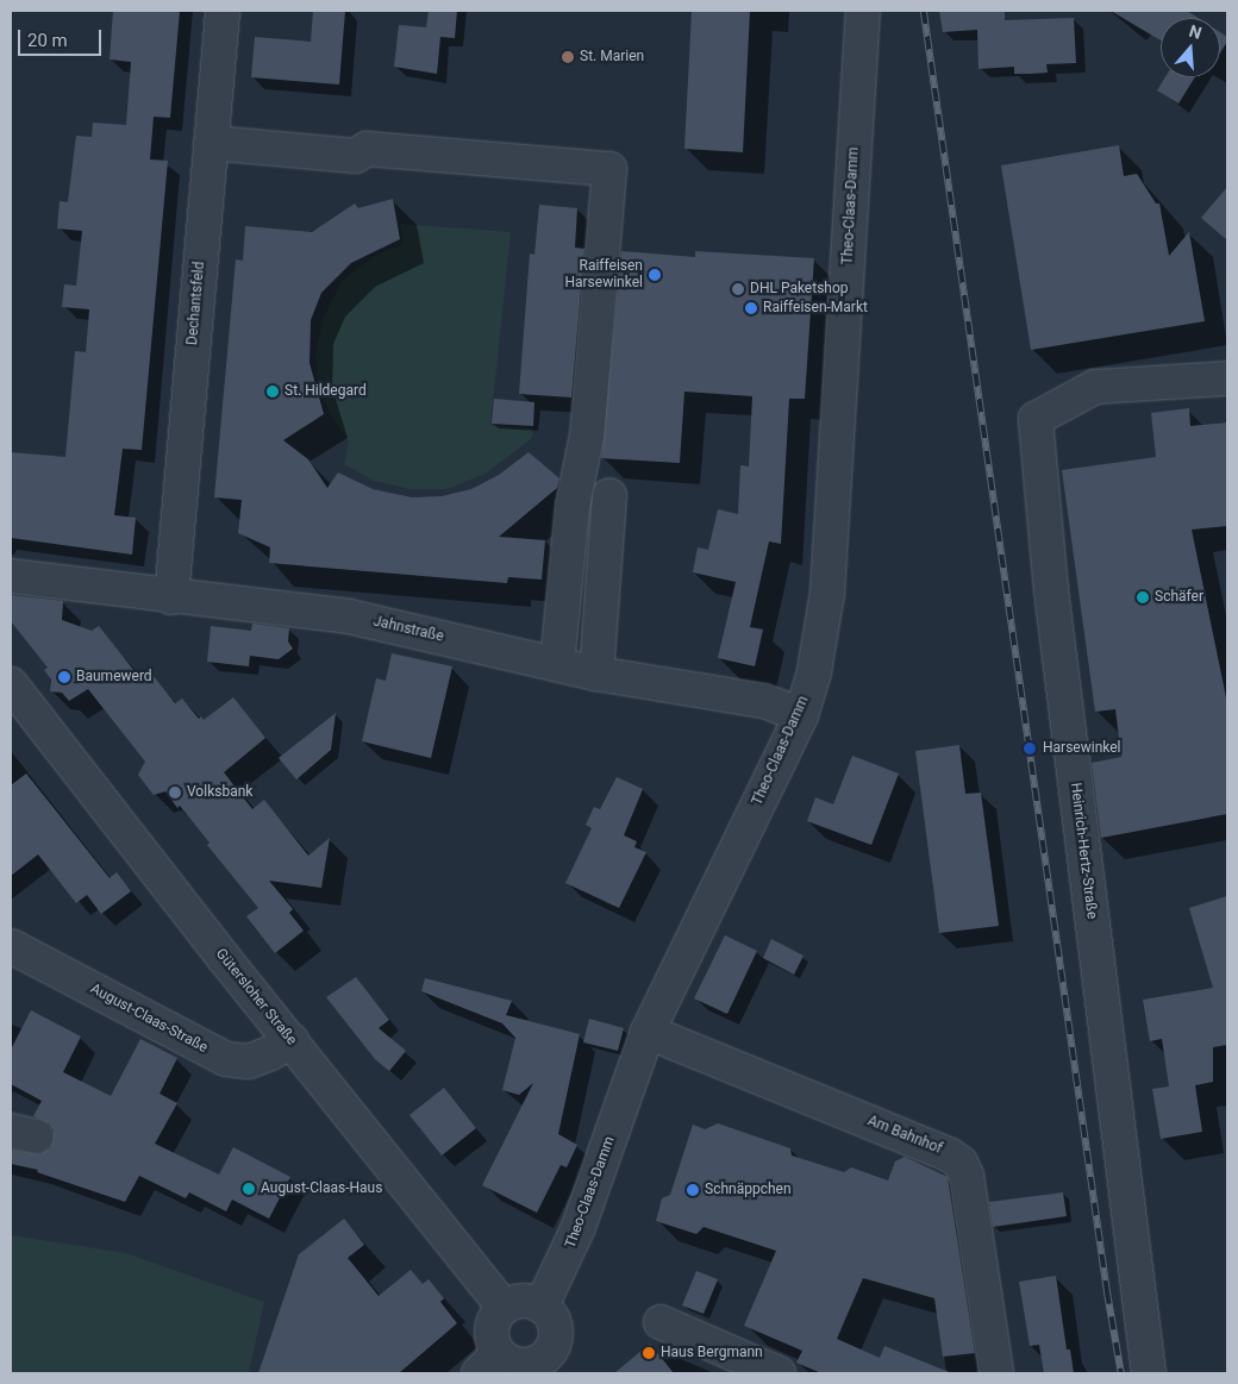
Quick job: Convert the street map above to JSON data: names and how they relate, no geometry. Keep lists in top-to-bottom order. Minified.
{"streets":{"street":["Theo-Claas-Damm","Dechantsfeld","Jahnstraße","Heinrich-Hertz-Straße","Gütersloher Straße","August-Claas-Straße","Am Bahnhof"]},"crossings":[["Theo-Claas-Damm","Jahnstraße"],["Theo-Claas-Damm","Am Bahnhof"],["Dechantsfeld","Jahnstraße"],["Gütersloher Straße","August-Claas-Straße"]],"places":["St. Marien","Raiffeisen Harsewinkel","DHL Paketshop","Raiffeisen-Markt","St. Hildegard","Schäfer","Baumewerd","Harsewinkel","Volksbank","August-Claas-Haus","Schnäppchen","Haus Bergmann"],"scale_bar":"20 m","north":"top"}
